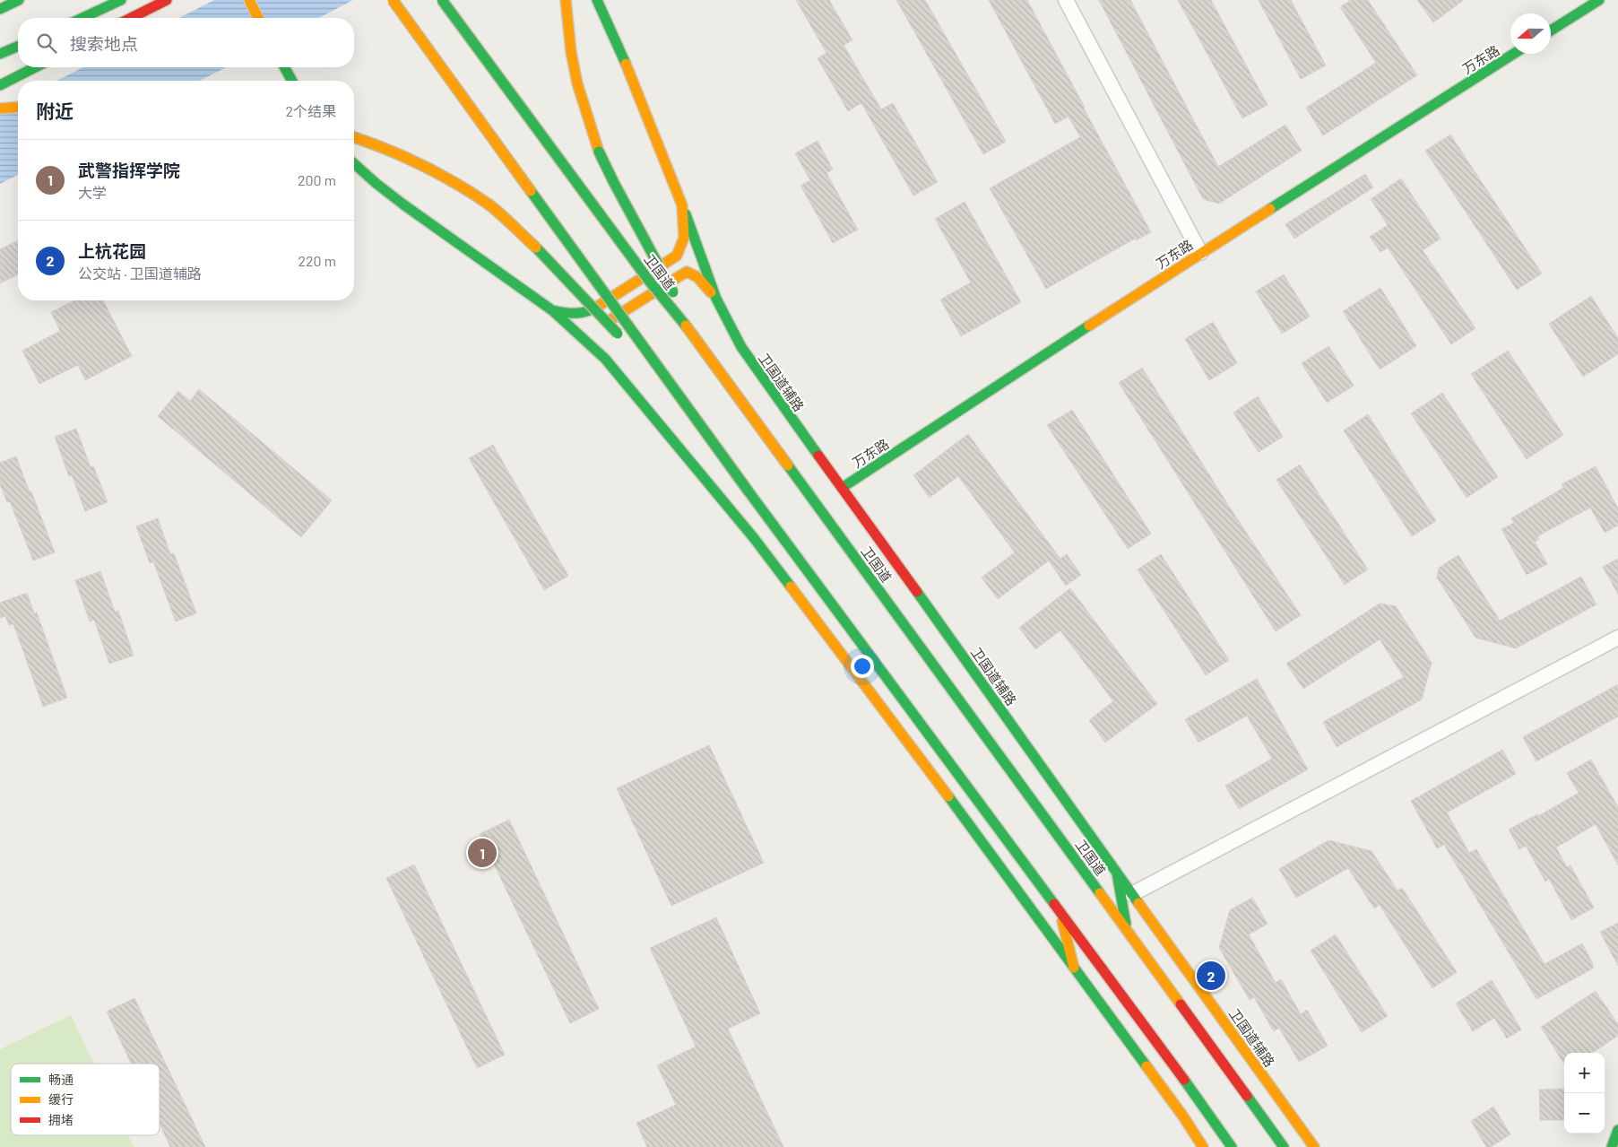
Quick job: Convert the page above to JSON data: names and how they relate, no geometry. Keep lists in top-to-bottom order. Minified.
{"streets":{"main road":["万东路","卫国道","卫国道辅路"]},"crossings":[["万东路","卫国道辅路"]],"legend":["畅通","缓行","拥堵"],"north":"left","page":{"search":"搜索地点","heading":["附近","2个结果"],"list":[{"mark":"1","name":"武警指挥学院","note":"大学","value":"200 m"},{"mark":"2","name":"上杭花园","note":"公交站 · 卫国道辅路","value":"220 m"}],"pins":["1","2"],"map_buttons":["+","−"]}}
